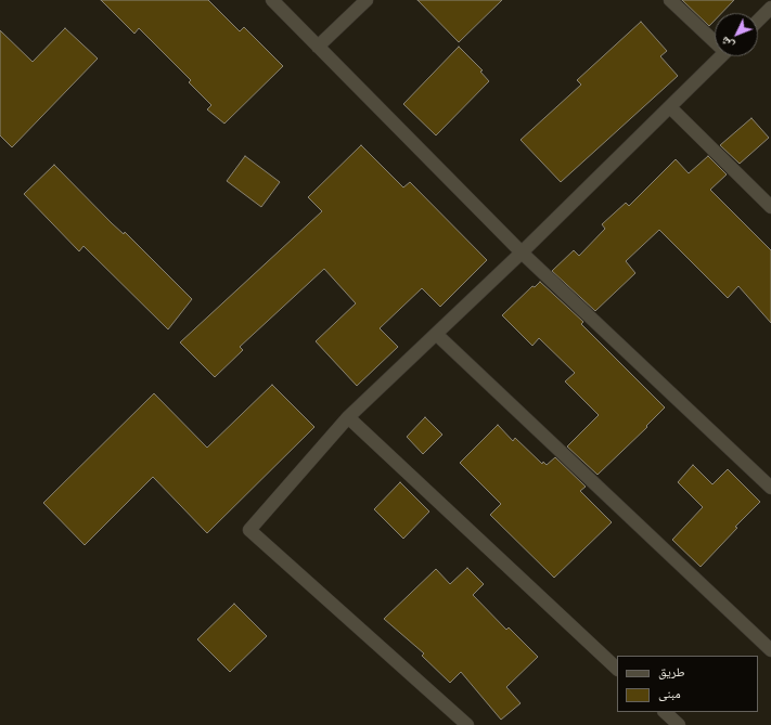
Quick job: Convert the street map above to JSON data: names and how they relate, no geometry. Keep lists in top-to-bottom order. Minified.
{"legend":["طريق","مبنى"],"north":"bottom left"}
